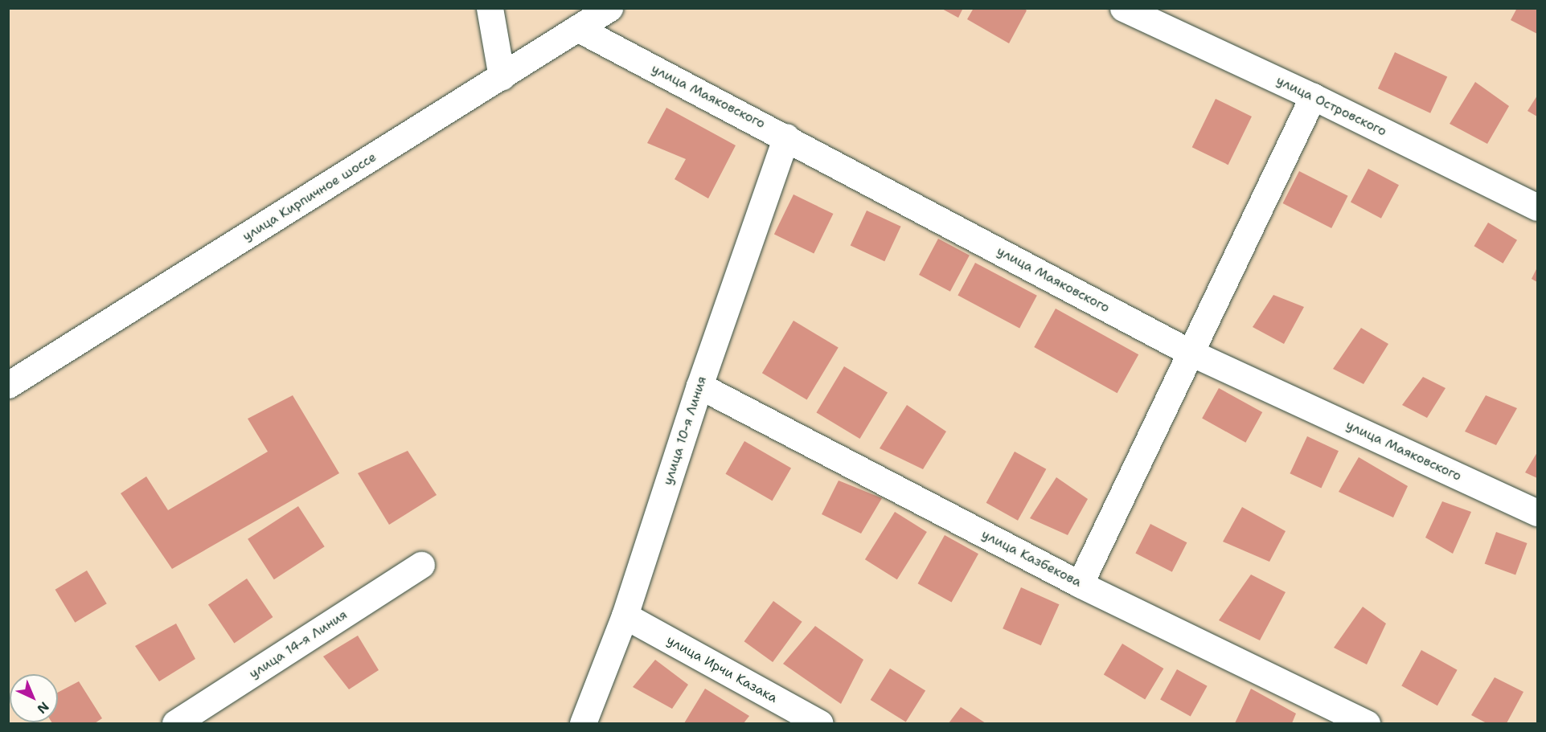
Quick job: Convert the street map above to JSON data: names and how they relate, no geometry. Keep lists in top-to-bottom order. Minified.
{"streets":{"street":["улица Маяковского","улица Островского","улица Кирпичное шоссе","улица 10-я Линия","улица Казбекова","улица 14-я Линия","улица Ирчи Казака"]},"crossings":[["улица Маяковского","улица Кирпичное шоссе"],["улица Маяковского","улица 10-я Линия"],["улица 10-я Линия","улица Казбекова"],["улица 10-я Линия","улица Ирчи Казака"]],"north":"bottom right"}
